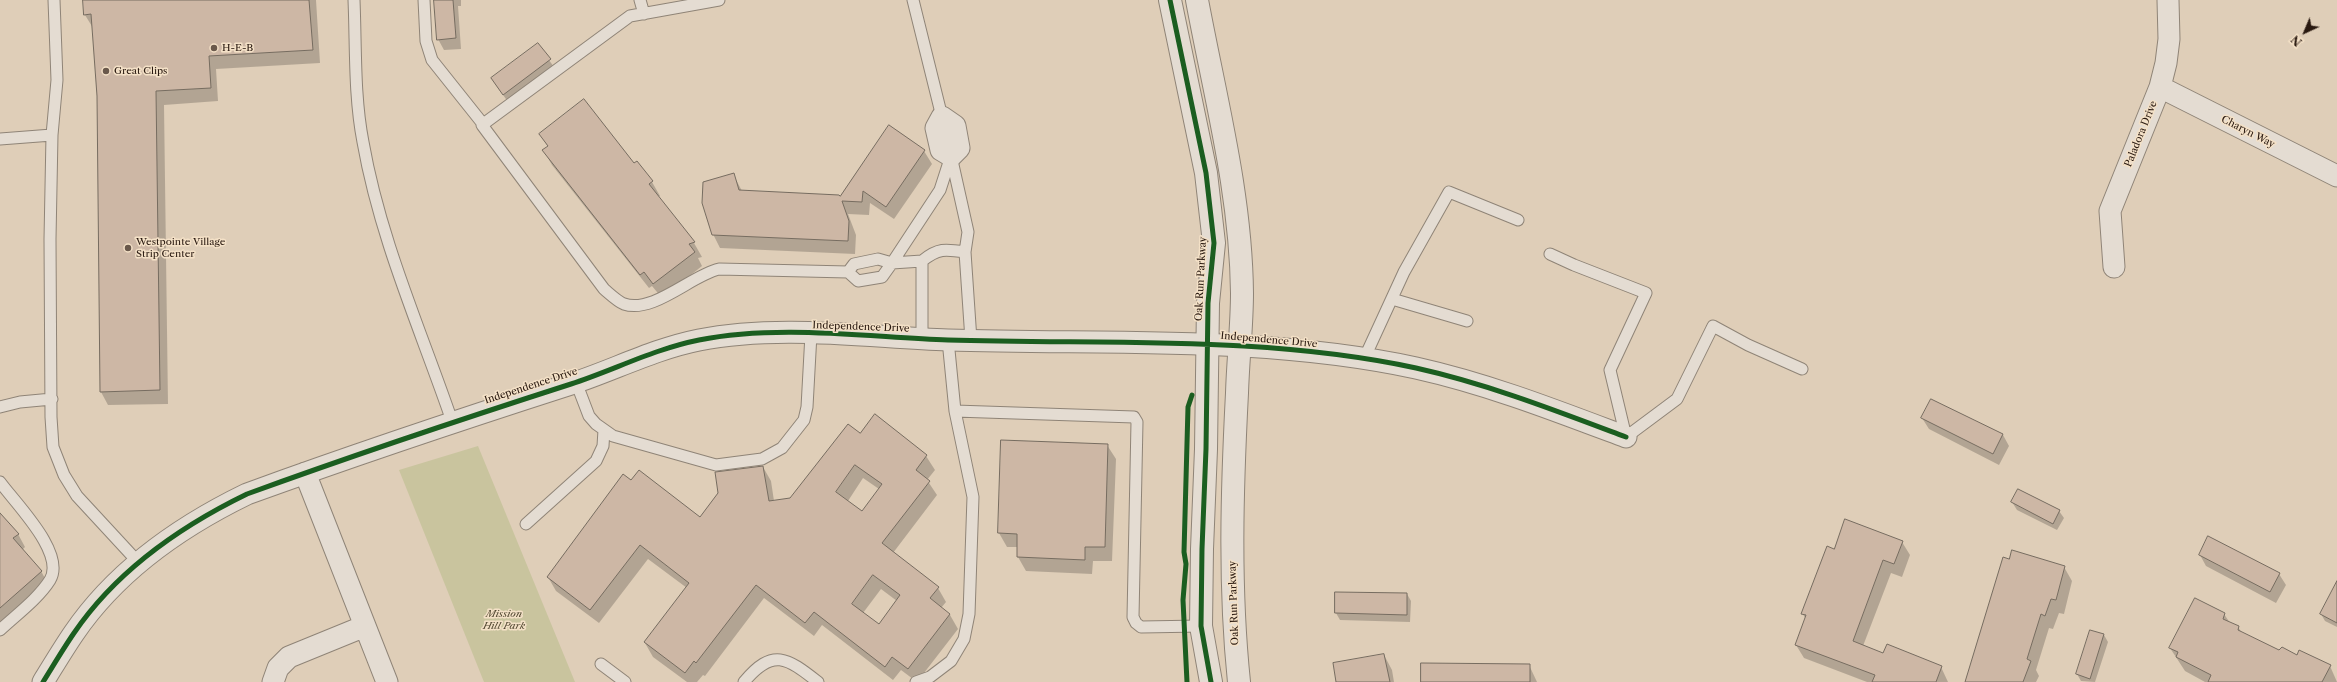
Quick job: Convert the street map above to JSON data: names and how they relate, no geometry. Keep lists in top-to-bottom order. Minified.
{"streets":{"street":["Charyn Way","Paladora Drive","Oak Run Parkway","Independence Drive"]},"crossings":[["Charyn Way","Paladora Drive"],["Oak Run Parkway","Independence Drive"]],"parks":["Mission Hill Park"],"places":["H-E-B","Great Clips","Westpointe Village Strip Center"],"north":"bottom left"}
